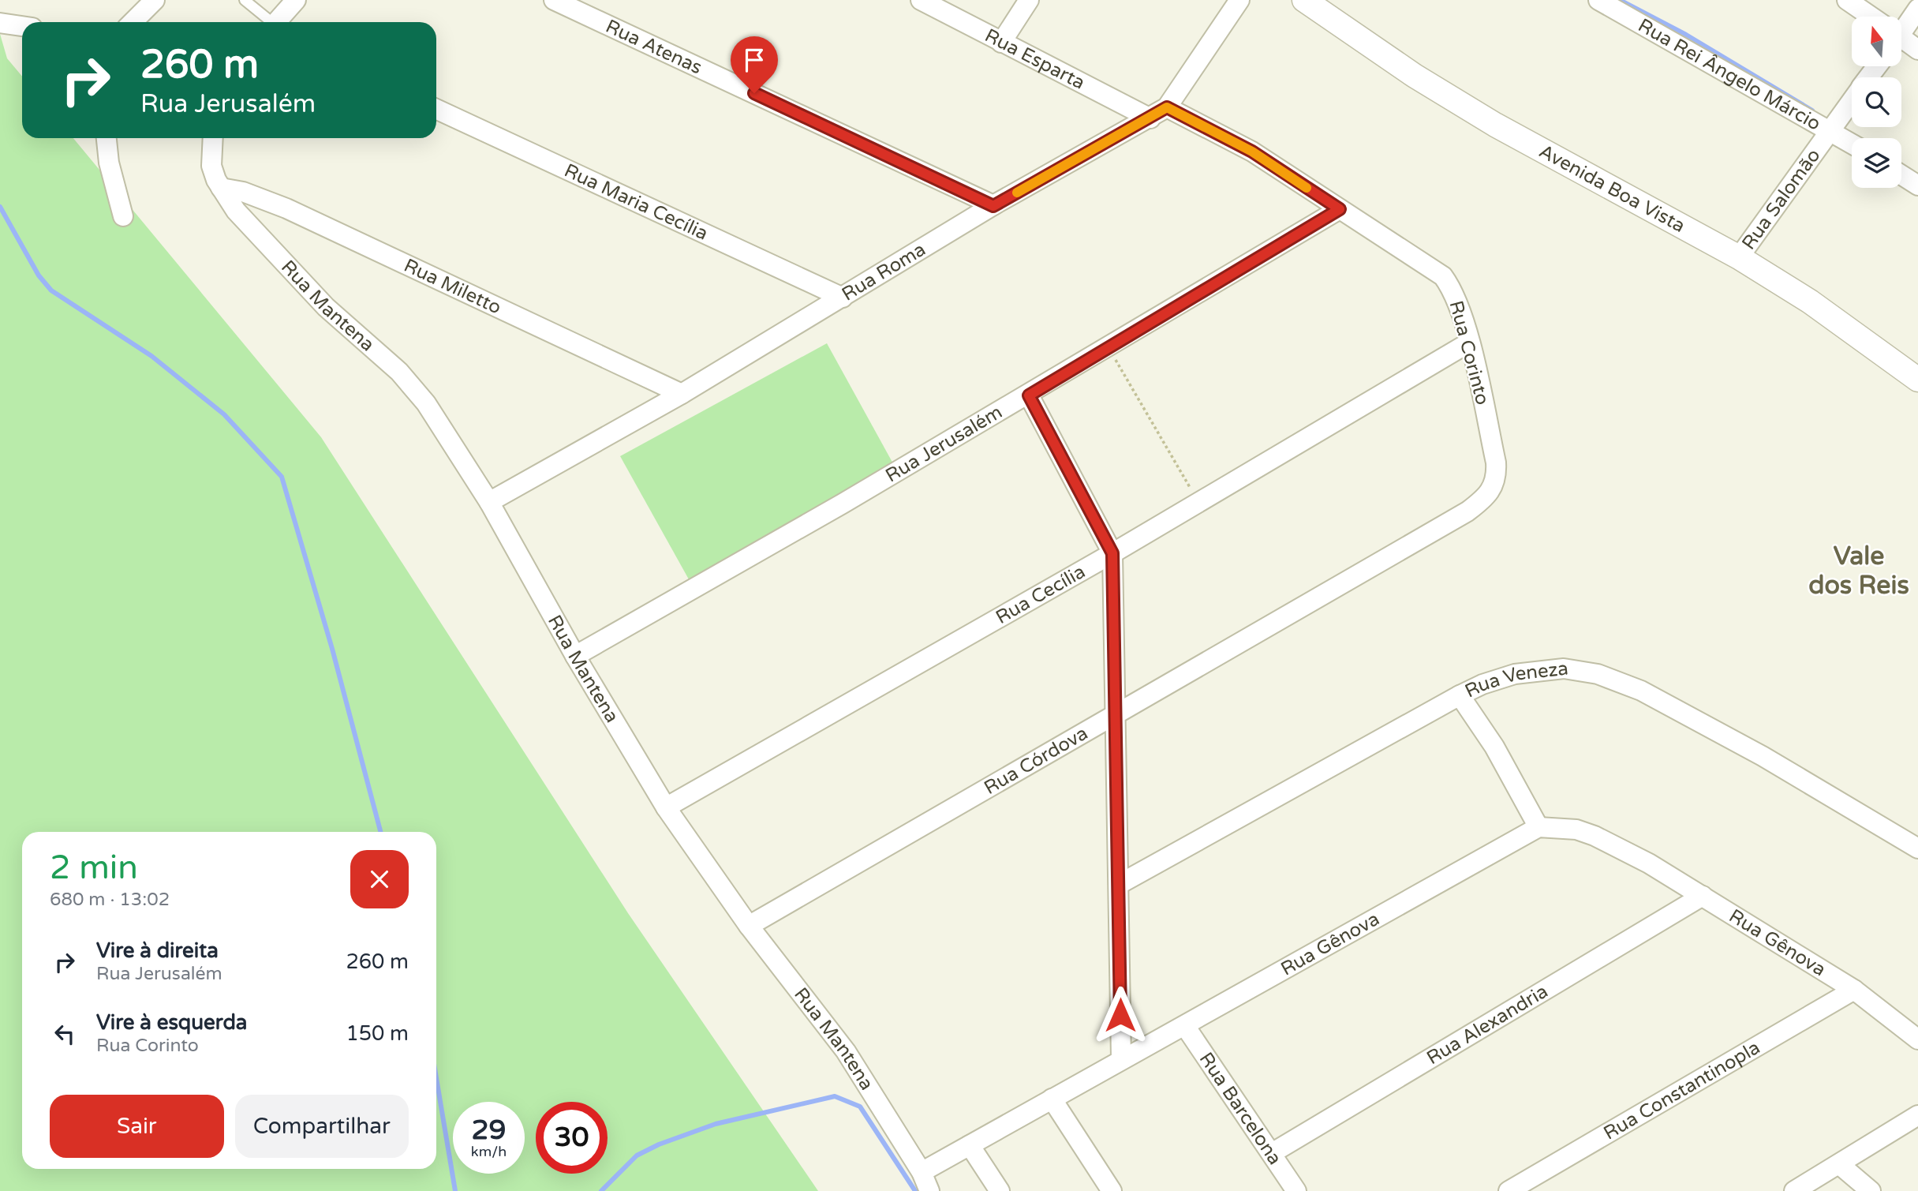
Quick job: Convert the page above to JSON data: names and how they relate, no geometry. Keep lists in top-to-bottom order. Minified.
{"streets":{"street":["Rua Atenas","Rua Esparta","Rua Rei Ângelo Márcio","Avenida Boa Vista","Rua Salomão","Rua Maria Cecília","Rua Roma","Rua Miletto","Rua Mantena","Rua Corinto","Rua Jerusalém","Rua Cecília","Rua Veneza","Rua Córdova","Rua Gênova","Rua Alexandria","Rua Constantinopla","Rua Barcelona"]},"crossings":[["Rua Atenas","Rua Roma"],["Rua Esparta","Rua Roma"],["Rua Rei Ângelo Márcio","Rua Salomão"],["Avenida Boa Vista","Rua Salomão"],["Rua Maria Cecília","Rua Roma"],["Rua Roma","Rua Miletto"],["Rua Roma","Rua Mantena"],["Rua Roma","Rua Corinto"],["Rua Miletto","Rua Mantena"],["Rua Mantena","Rua Jerusalém"],["Rua Mantena","Rua Cecília"],["Rua Mantena","Rua Córdova"],["Rua Mantena","Rua Gênova"],["Rua Corinto","Rua Jerusalém"],["Rua Corinto","Rua Cecília"],["Rua Corinto","Rua Córdova"],["Rua Gênova","Rua Alexandria"],["Rua Gênova","Rua Constantinopla"],["Rua Gênova","Rua Barcelona"],["Rua Alexandria","Rua Barcelona"]],"districts":["Vale dos Reis"],"north":"top","page":{"turn":["260 m","Rua Jerusalém"],"heading":["2 min","680 m · 13:02"],"list":[{"name":"Vire à direita","note":"Rua Jerusalém","value":"260 m"},{"name":"Vire à esquerda","note":"Rua Corinto","value":"150 m"}],"buttons":["Sair","Compartilhar"],"speed":"29 km/h","limit":"30"}}
